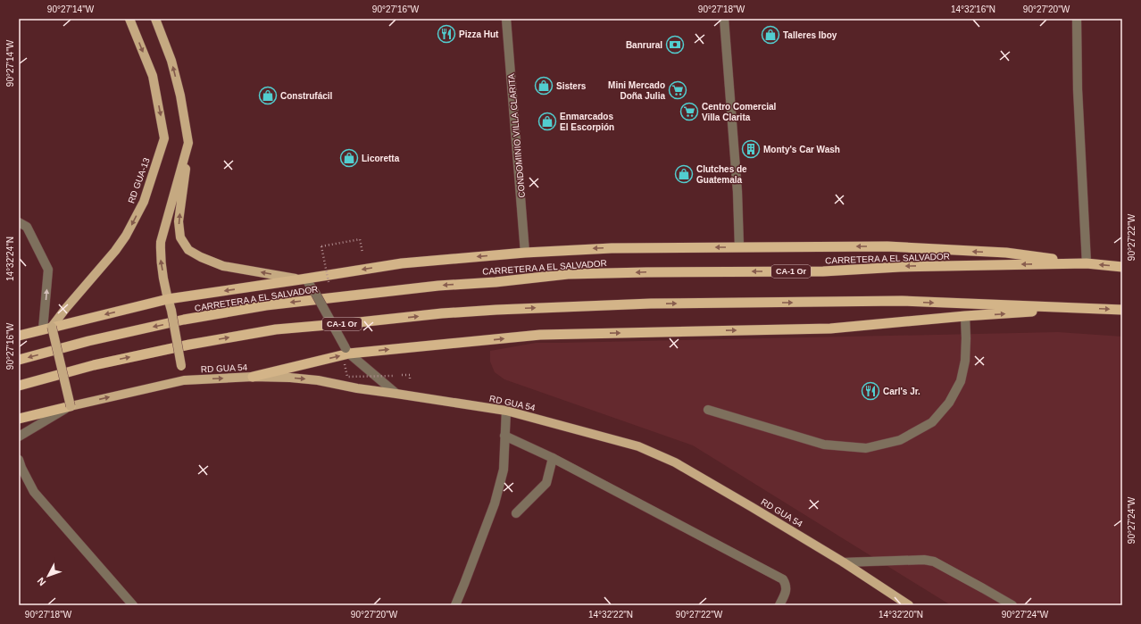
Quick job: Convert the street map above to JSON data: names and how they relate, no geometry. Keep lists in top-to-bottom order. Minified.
{"streets":{"highway":["CARRETERA A EL SALVADOR","CA-1 Or"],"main road":["RD GUA-13","RD GUA 54"],"street":["CONDOMINIO VILLA CLARITA"]},"one_way":["RD GUA 54"],"places":{"restaurant":["Pizza Hut","Carl's Jr."],"shop":["Talleres Iboy","Sisters","Construfácil","Enmarcados El Escorpión","Licoretta","Clutches de Guatemala"],"bank":["Banrural"],"supermarket":["Mini Mercado Doña Julia","Centro Comercial Villa Clarita"],"building":["Monty's Car Wash"]},"north":"bottom left","coordinates":["90°27'14\"W","90°27'16\"W","90°27'18\"W","14°32'16\"N","90°27'20\"W","90°27'22\"W","14°32'24\"N","90°27'24\"W","14°32'22\"N","14°32'20\"N"]}
